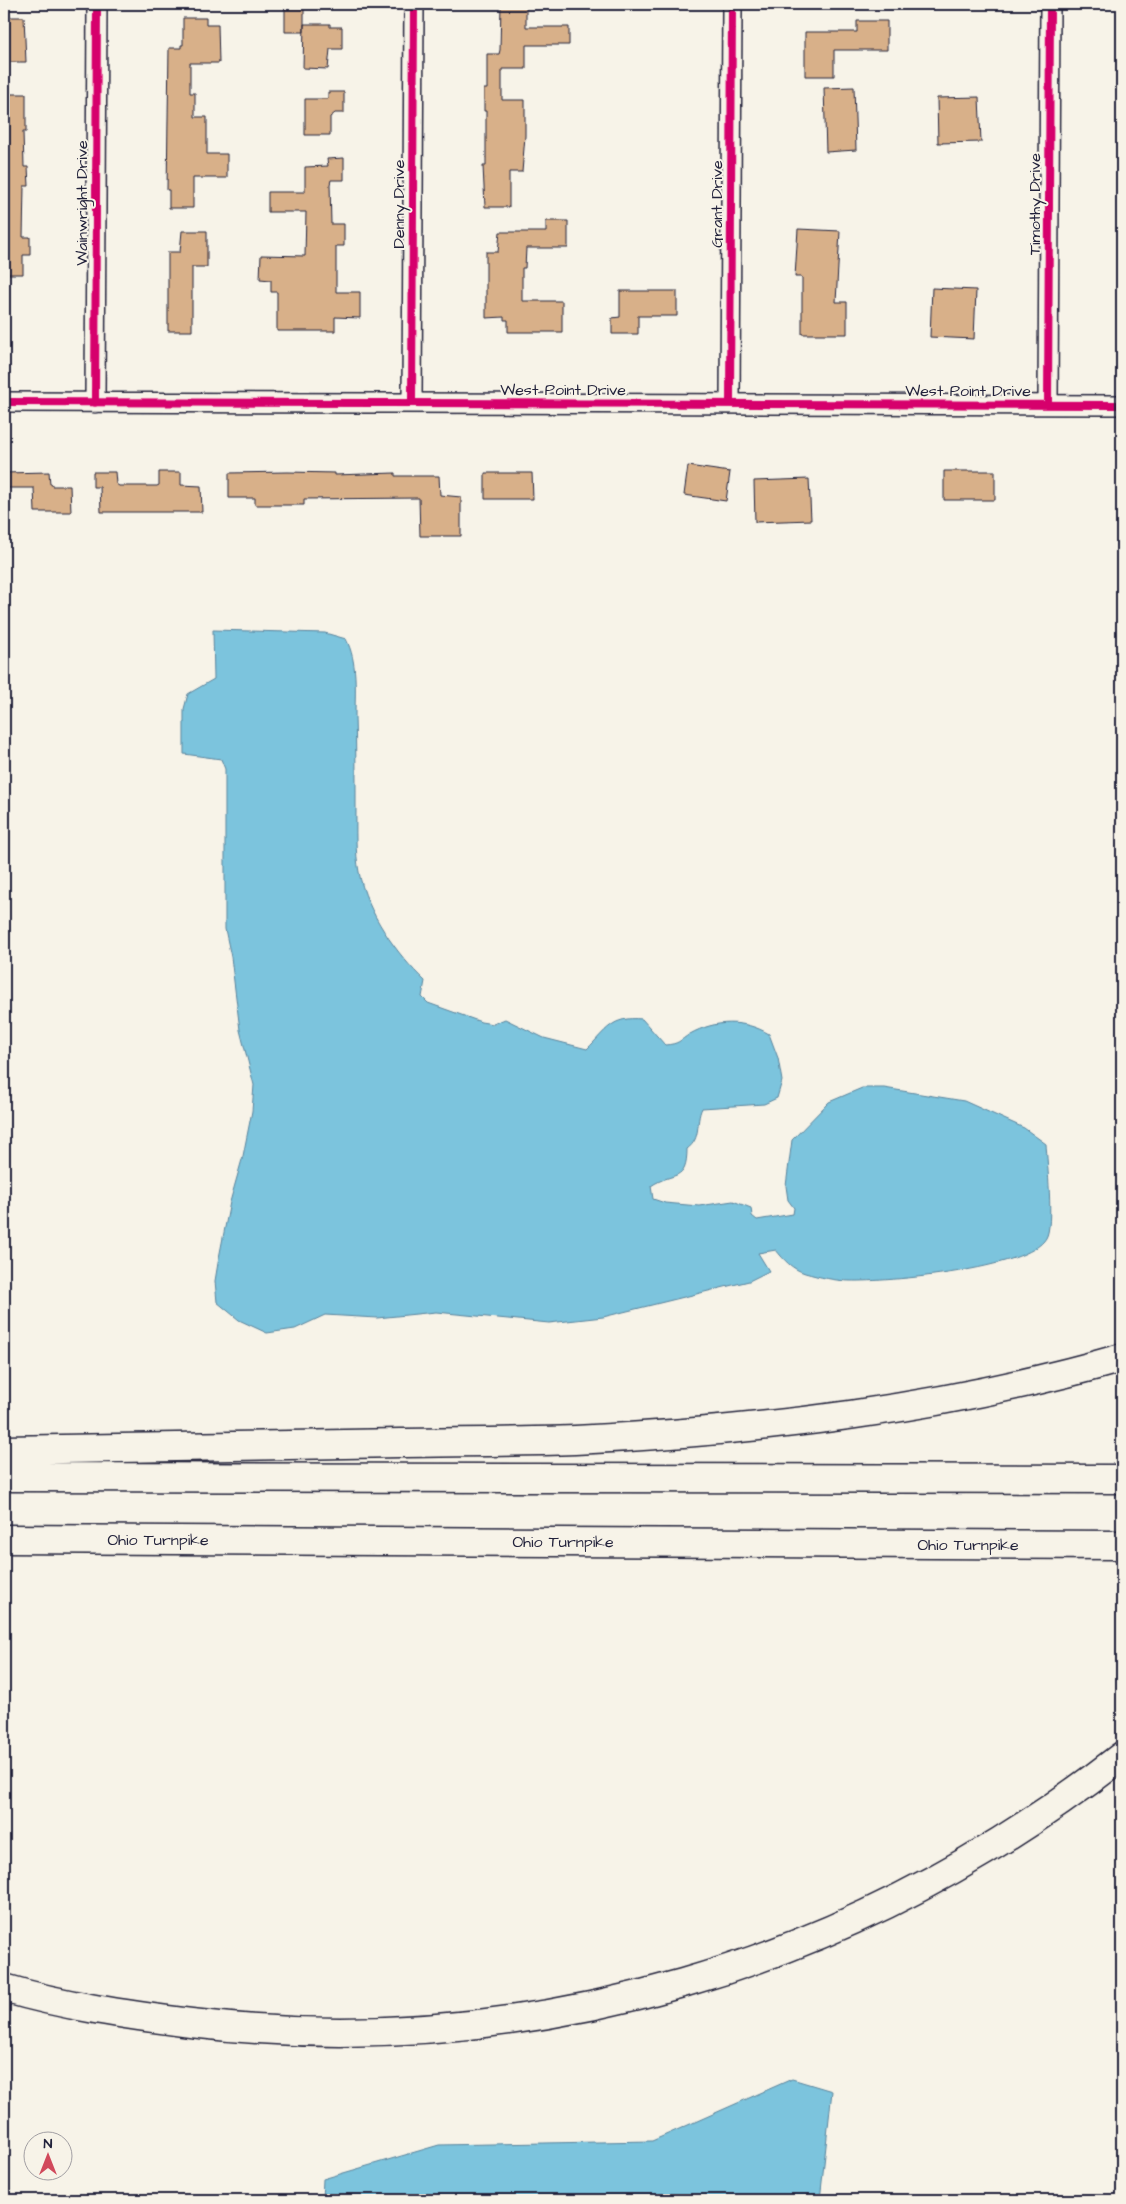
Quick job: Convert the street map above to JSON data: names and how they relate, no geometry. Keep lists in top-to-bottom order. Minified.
{"streets":{"highway":["Ohio Turnpike"],"street":["Wainwright Drive","Denny Drive","Grant Drive","Timothy Drive","West Point Drive"]},"crossings":[["Wainwright Drive","West Point Drive"],["Denny Drive","West Point Drive"],["Grant Drive","West Point Drive"],["Timothy Drive","West Point Drive"]],"north":"top"}
